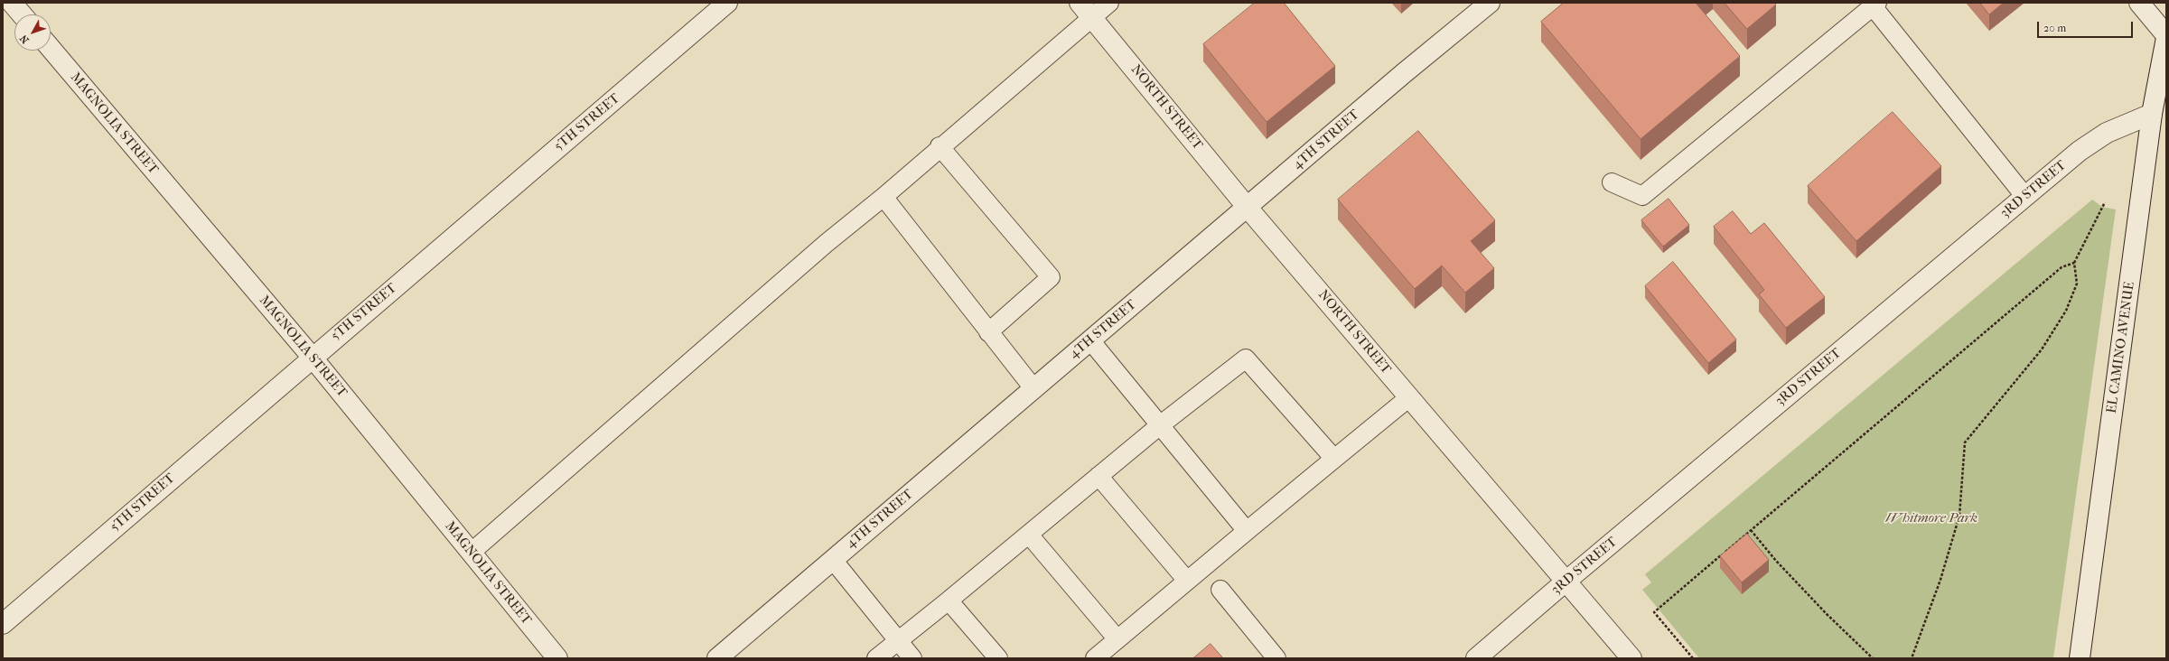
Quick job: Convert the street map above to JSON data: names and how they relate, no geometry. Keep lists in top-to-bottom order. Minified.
{"streets":{"street":["NORTH STREET","5TH STREET","MAGNOLIA STREET","4TH STREET","3RD STREET","EL CAMINO AVENUE"]},"crossings":[["NORTH STREET","4TH STREET"],["NORTH STREET","3RD STREET"],["5TH STREET","MAGNOLIA STREET"],["3RD STREET","EL CAMINO AVENUE"]],"parks":["Whitmore Park"],"scale_bar":"20 m","north":"bottom left"}
